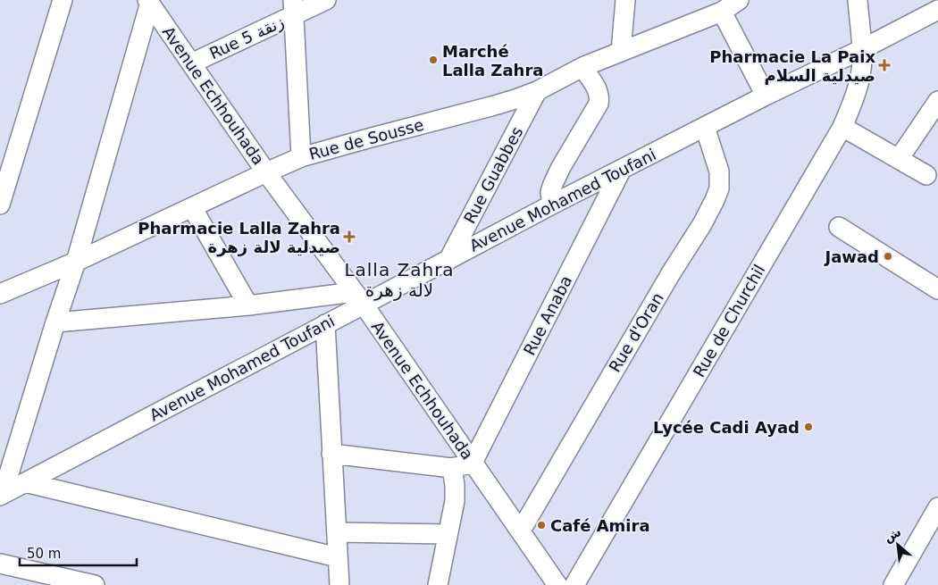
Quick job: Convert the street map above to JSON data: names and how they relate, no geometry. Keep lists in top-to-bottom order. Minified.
{"streets":{"street":["Rue 5 زنقة","Avenue Echhouhada","Rue de Sousse","Rue Guabbes","Avenue Mohamed Toufani","Rue Anaba","Rue de Churchil","Rue d'Oran"]},"crossings":[["Rue 5 زنقة","Avenue Echhouhada"],["Avenue Echhouhada","Rue de Sousse"],["Avenue Echhouhada","Avenue Mohamed Toufani"],["Avenue Echhouhada","Rue Anaba"],["Avenue Echhouhada","Rue d'Oran"],["Rue de Sousse","Rue Guabbes"],["Rue Guabbes","Avenue Mohamed Toufani"],["Avenue Mohamed Toufani","Rue Anaba"],["Avenue Mohamed Toufani","Rue de Churchil"],["Avenue Mohamed Toufani","Rue d'Oran"]],"districts":["Lalla Zahra لالة زهرة"],"places":{"other":["Marché Lalla Zahra","Jawad","Lycée Cadi Ayad","Café Amira"],"health":["Pharmacie La Paix صيدلية السلام","Pharmacie Lalla Zahra صيدلية لالة زهرة"]},"scale_bar":"50 m","north":"top left"}
